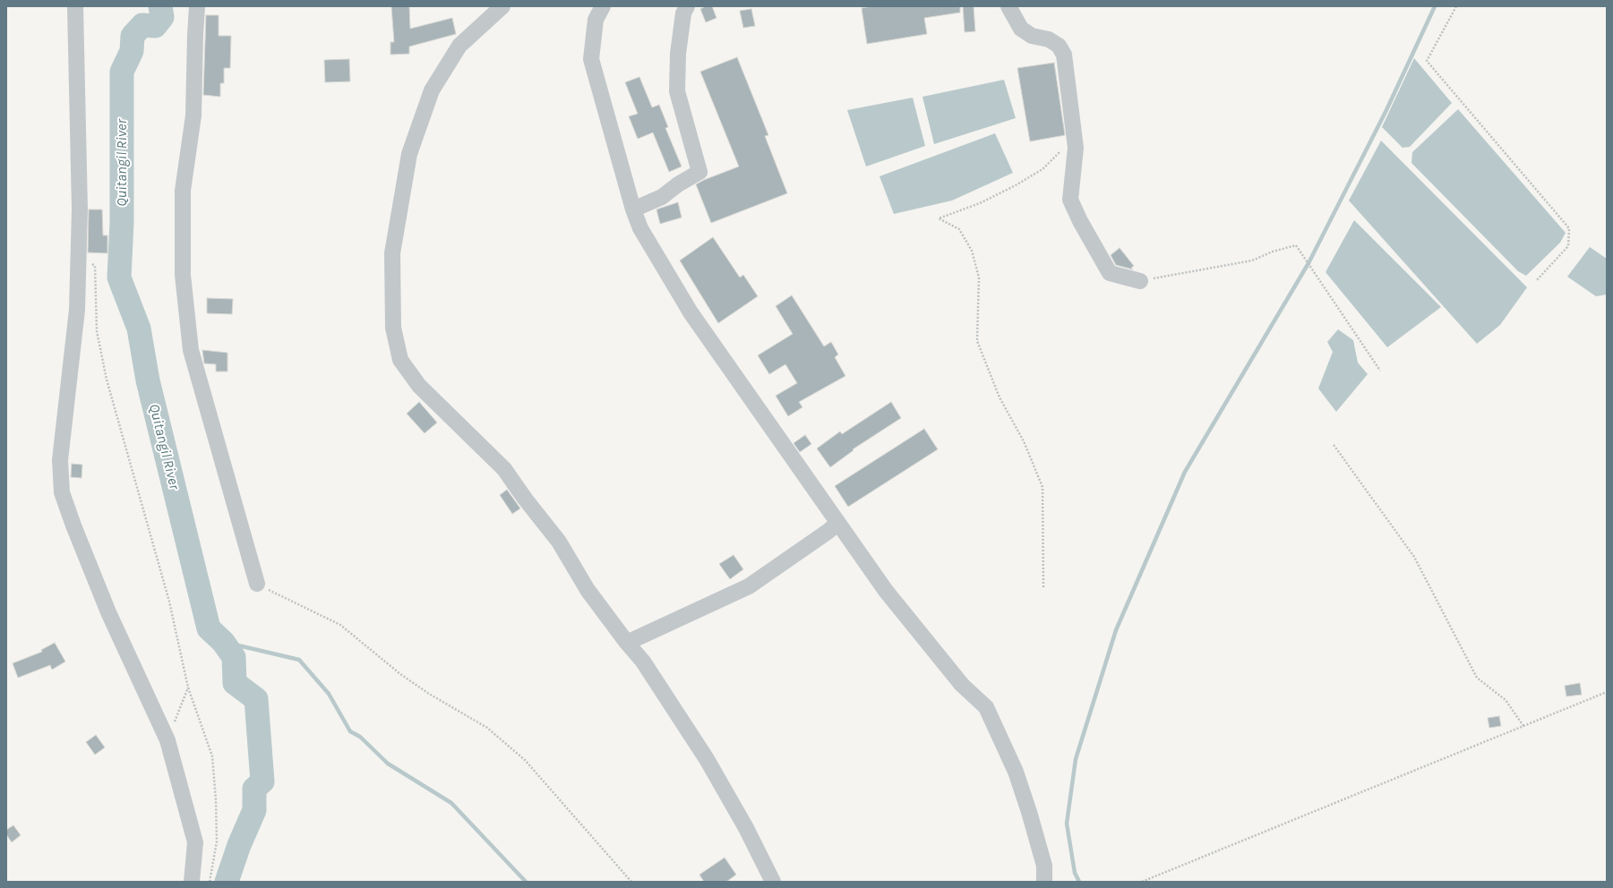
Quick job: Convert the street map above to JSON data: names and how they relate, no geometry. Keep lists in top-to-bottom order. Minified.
{"water":["Quitangil River"]}
